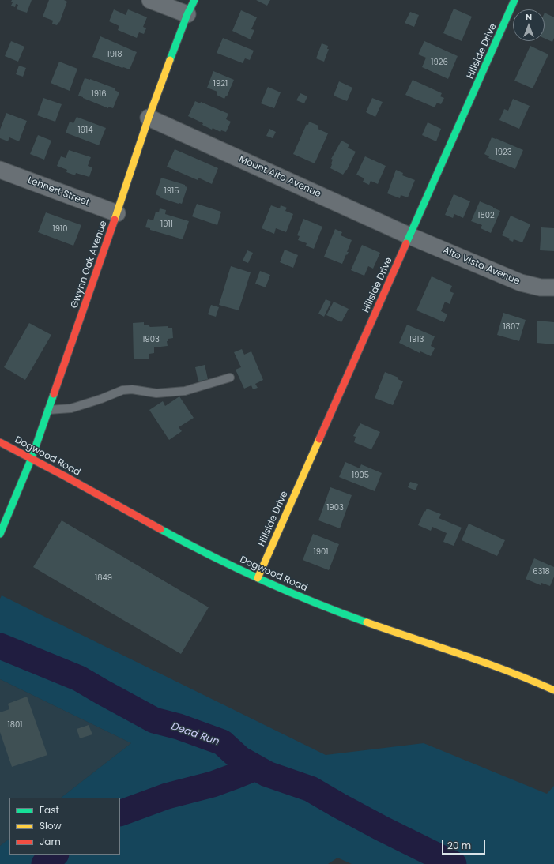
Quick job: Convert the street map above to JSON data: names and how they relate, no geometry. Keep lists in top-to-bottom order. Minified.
{"streets":{"street":["Hillside Drive","Mount Alto Avenue","Lehnert Street","Gwynn Oak Avenue","Alto Vista Avenue","Dogwood Road"]},"crossings":[["Hillside Drive","Mount Alto Avenue"],["Hillside Drive","Alto Vista Avenue"],["Hillside Drive","Dogwood Road"],["Mount Alto Avenue","Gwynn Oak Avenue"],["Mount Alto Avenue","Alto Vista Avenue"],["Lehnert Street","Gwynn Oak Avenue"],["Gwynn Oak Avenue","Dogwood Road"]],"water":["Dead Run"],"house_numbers":["1918","1926","1921","1916","1914","1923","1915","1802","1911","1910","1807","1903","1913","1905","1903","1901","6318","1849","1801"],"legend":["Fast","Slow","Jam"],"scale_bar":"20 m","north":"top"}
